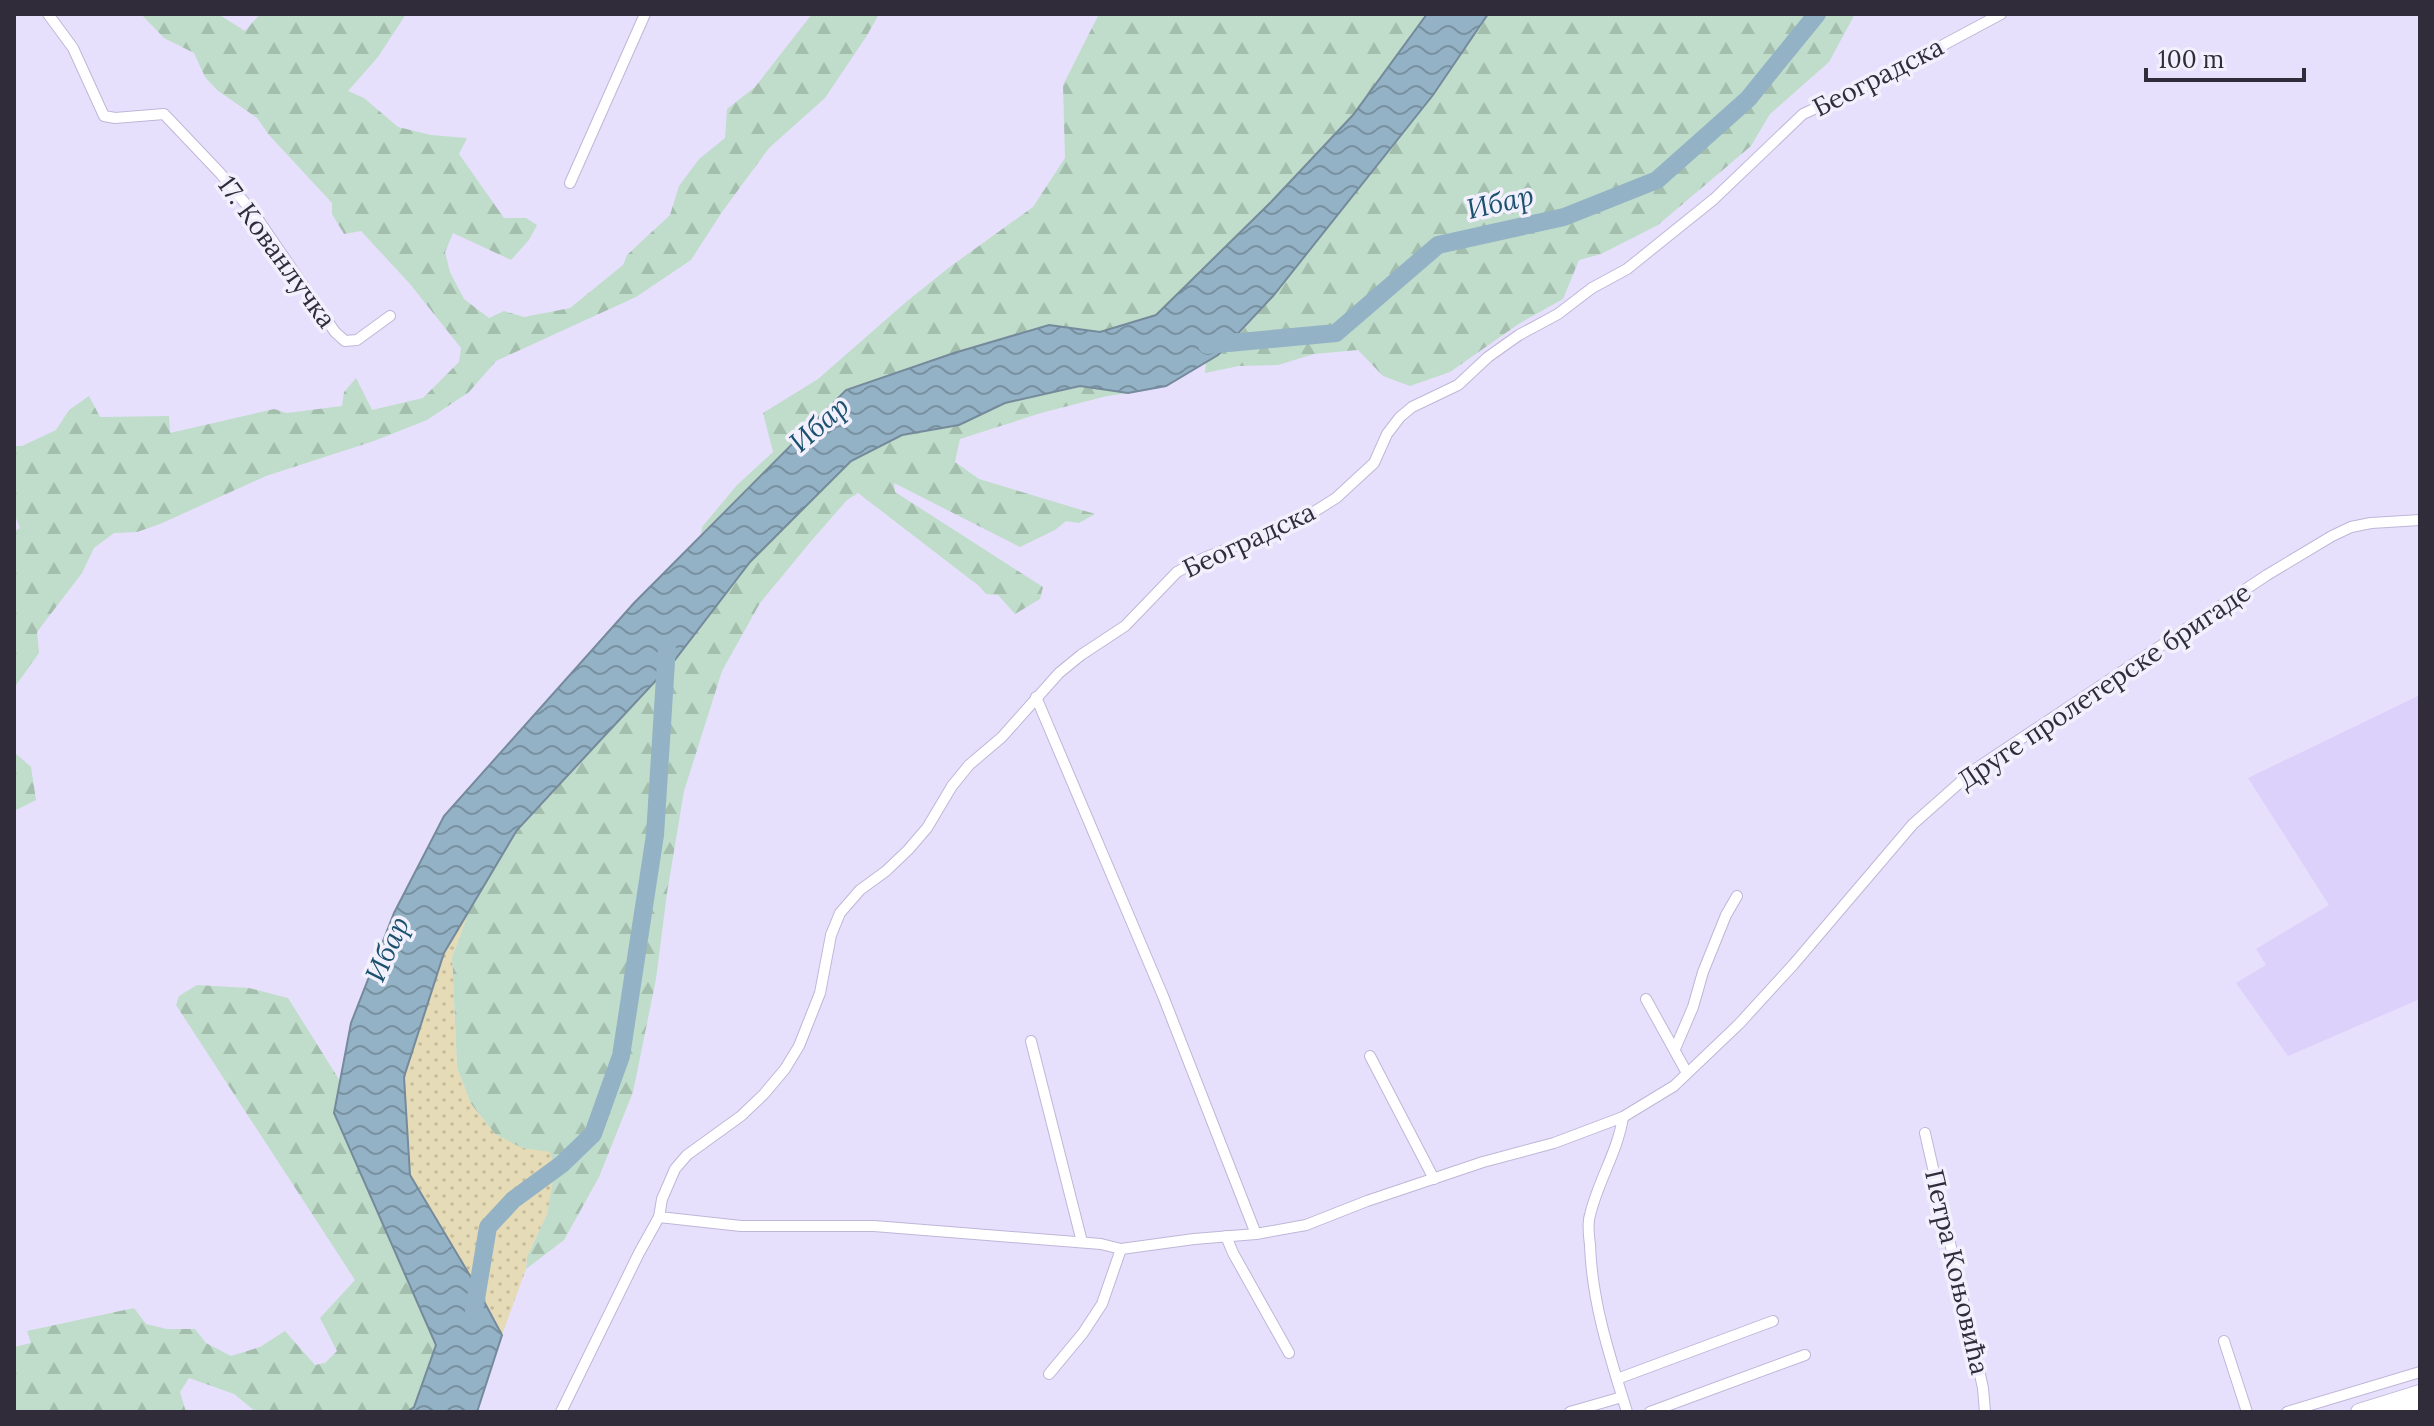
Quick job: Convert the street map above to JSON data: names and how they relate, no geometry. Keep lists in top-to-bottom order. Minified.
{"streets":{"street":["Београдска","17. Кованлучка","Друге пролетерске бригаде","Петра Коњовића"]},"crossings":[["Београдска","Друге пролетерске бригаде"]],"water":["Ибар"],"scale_bar":"100 m"}
